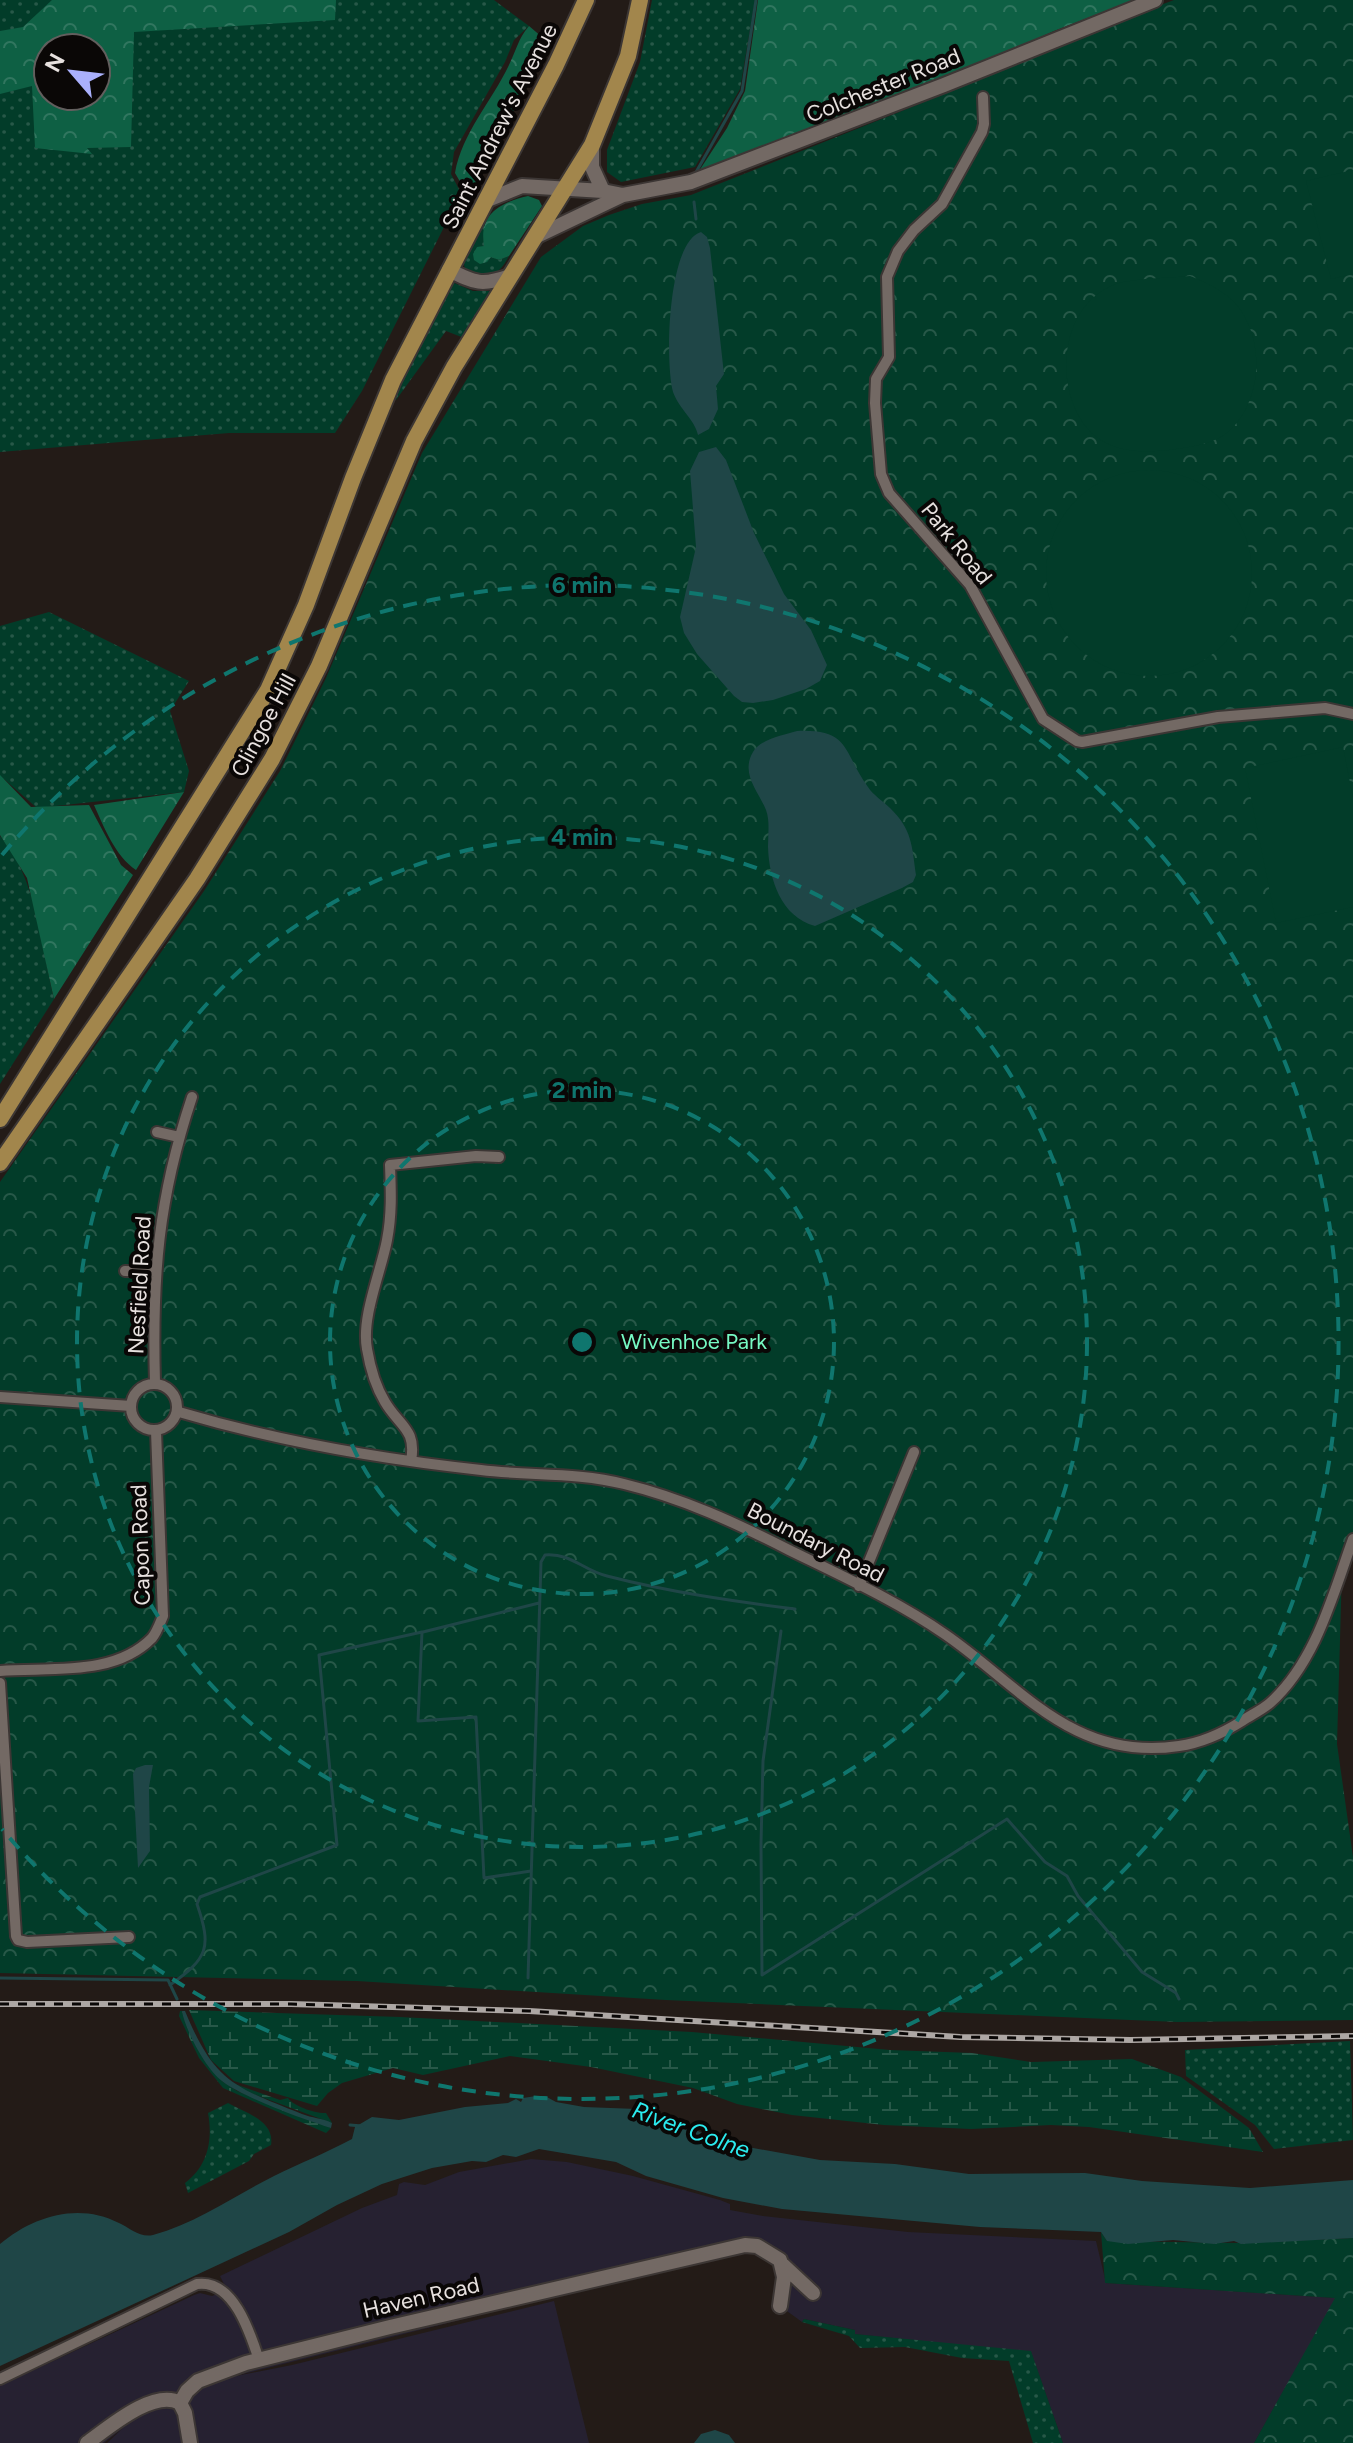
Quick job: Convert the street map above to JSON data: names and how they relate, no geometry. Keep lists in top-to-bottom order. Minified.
{"streets":{"main road":["Colchester Road","Saint Andrew's Avenue","Clingoe Hill","Haven Road"],"street":["Park Road","Nesfield Road","Boundary Road","Capon Road"]},"crossings":[["Colchester Road","Saint Andrew's Avenue"],["Saint Andrew's Avenue","Clingoe Hill"],["Nesfield Road","Boundary Road"],["Nesfield Road","Capon Road"],["Boundary Road","Capon Road"]],"water":["River Colne"],"parks":["Wivenhoe Park"],"north":"top left","rings":["6 min","4 min","2 min"]}
